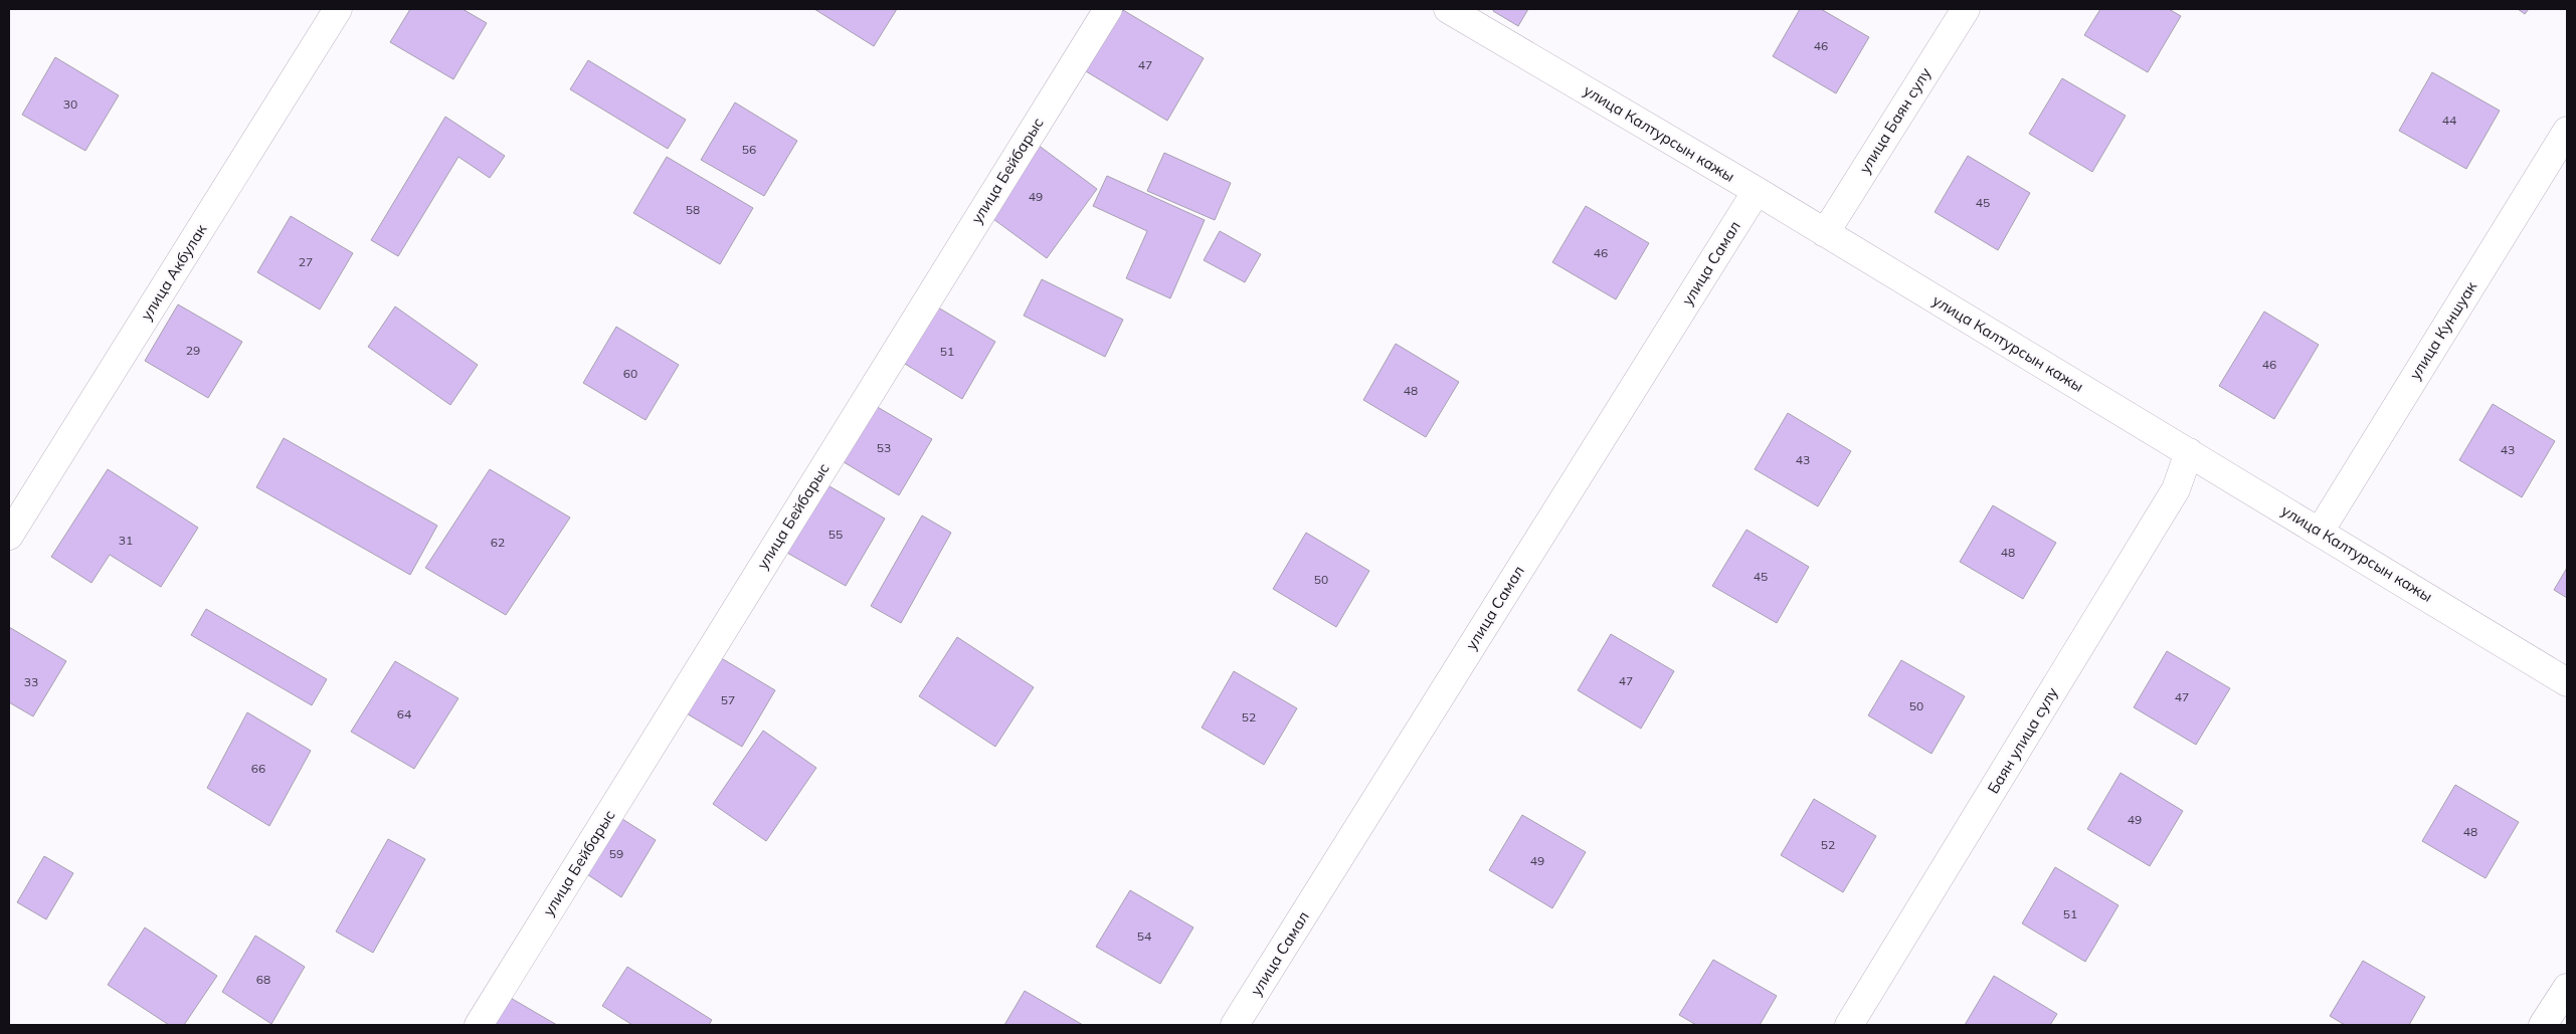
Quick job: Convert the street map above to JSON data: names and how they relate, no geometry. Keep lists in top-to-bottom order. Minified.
{"streets":{"street":["улица Баян сулу","улица Калтурсын кажы","улица Бейбарыс","улица Самал","улица Акбулак","улица Куншуак","Баян улица сулу"]},"crossings":[["улица Баян сулу","улица Калтурсын кажы"],["улица Калтурсын кажы","улица Самал"],["улица Калтурсын кажы","улица Куншуак"],["улица Калтурсын кажы","Баян улица сулу"]],"house_numbers":["46","47","30","44","56","49","45","58","46","27","29","51","46","60","48","53","43","43","55","31","62","48","45","50","47","33","47","57","50","64","52","66","49","48","52","59","49","51","54","68"]}
